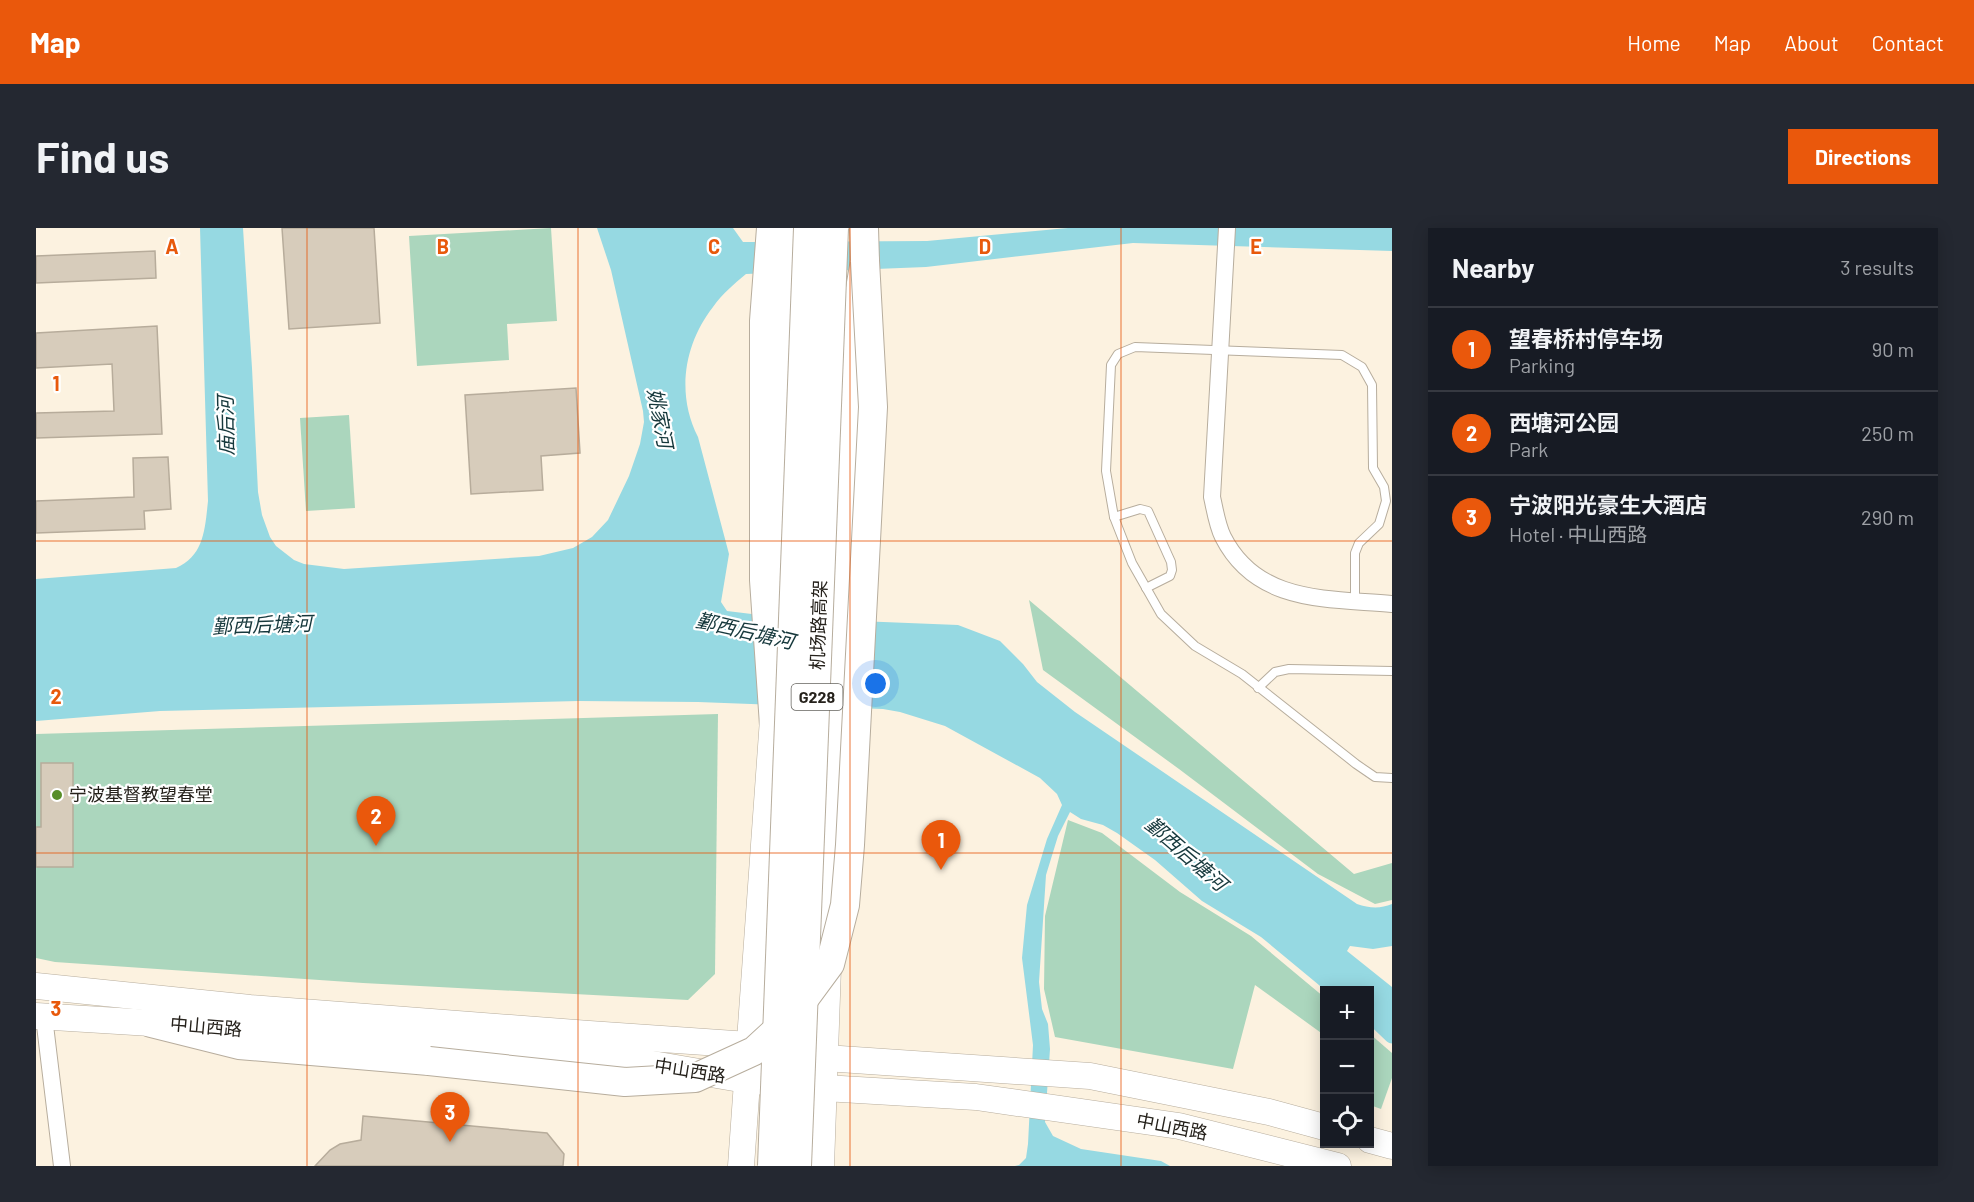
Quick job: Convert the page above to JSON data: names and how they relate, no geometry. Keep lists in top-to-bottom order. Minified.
{"streets":{"highway":["机场路高架","G228"],"main road":["中山西路"]},"water":["姚家河","庙后河","鄞西后塘河"],"places":["宁波基督教望春堂"],"page":{"header":"Map","nav":["Home","Map","About","Contact"],"buttons":"Directions","title":"Find us","heading":["Nearby","3 results"],"list":[{"mark":"1","name":"望春桥村停车场","note":"Parking","value":"90 m"},{"mark":"2","name":"西塘河公园","note":"Park","value":"250 m"},{"mark":"3","name":"宁波阳光豪生大酒店","note":"Hotel · 中山西路","value":"290 m"}],"pins":["2","1","3"],"map_buttons":["+","−"]},"grid":{"columns":["A","B","C","D","E"],"rows":["1","2","3"]}}
